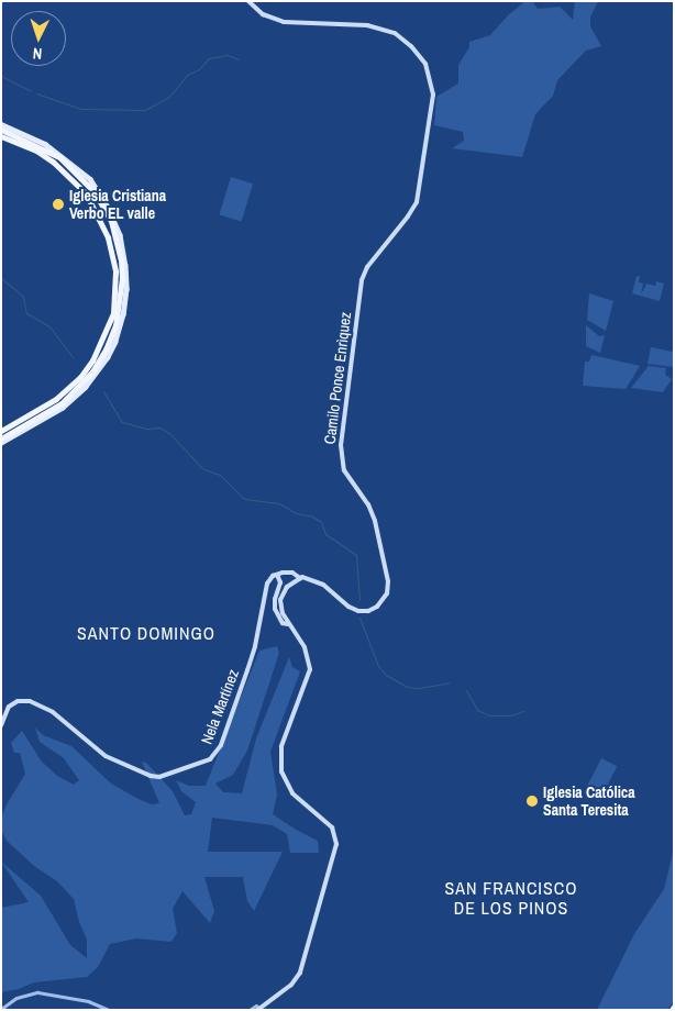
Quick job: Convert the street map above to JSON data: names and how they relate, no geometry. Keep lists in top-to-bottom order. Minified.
{"streets":{"main road":["Camilo Ponce Enrìquez","Nela Martínez"]},"districts":["SANTO DOMINGO","SAN FRANCISCO DE LOS PINOS"],"places":["Iglesia Cristiana Verbo EL valle","Iglesia Católica Santa Teresita"],"north":"bottom"}
